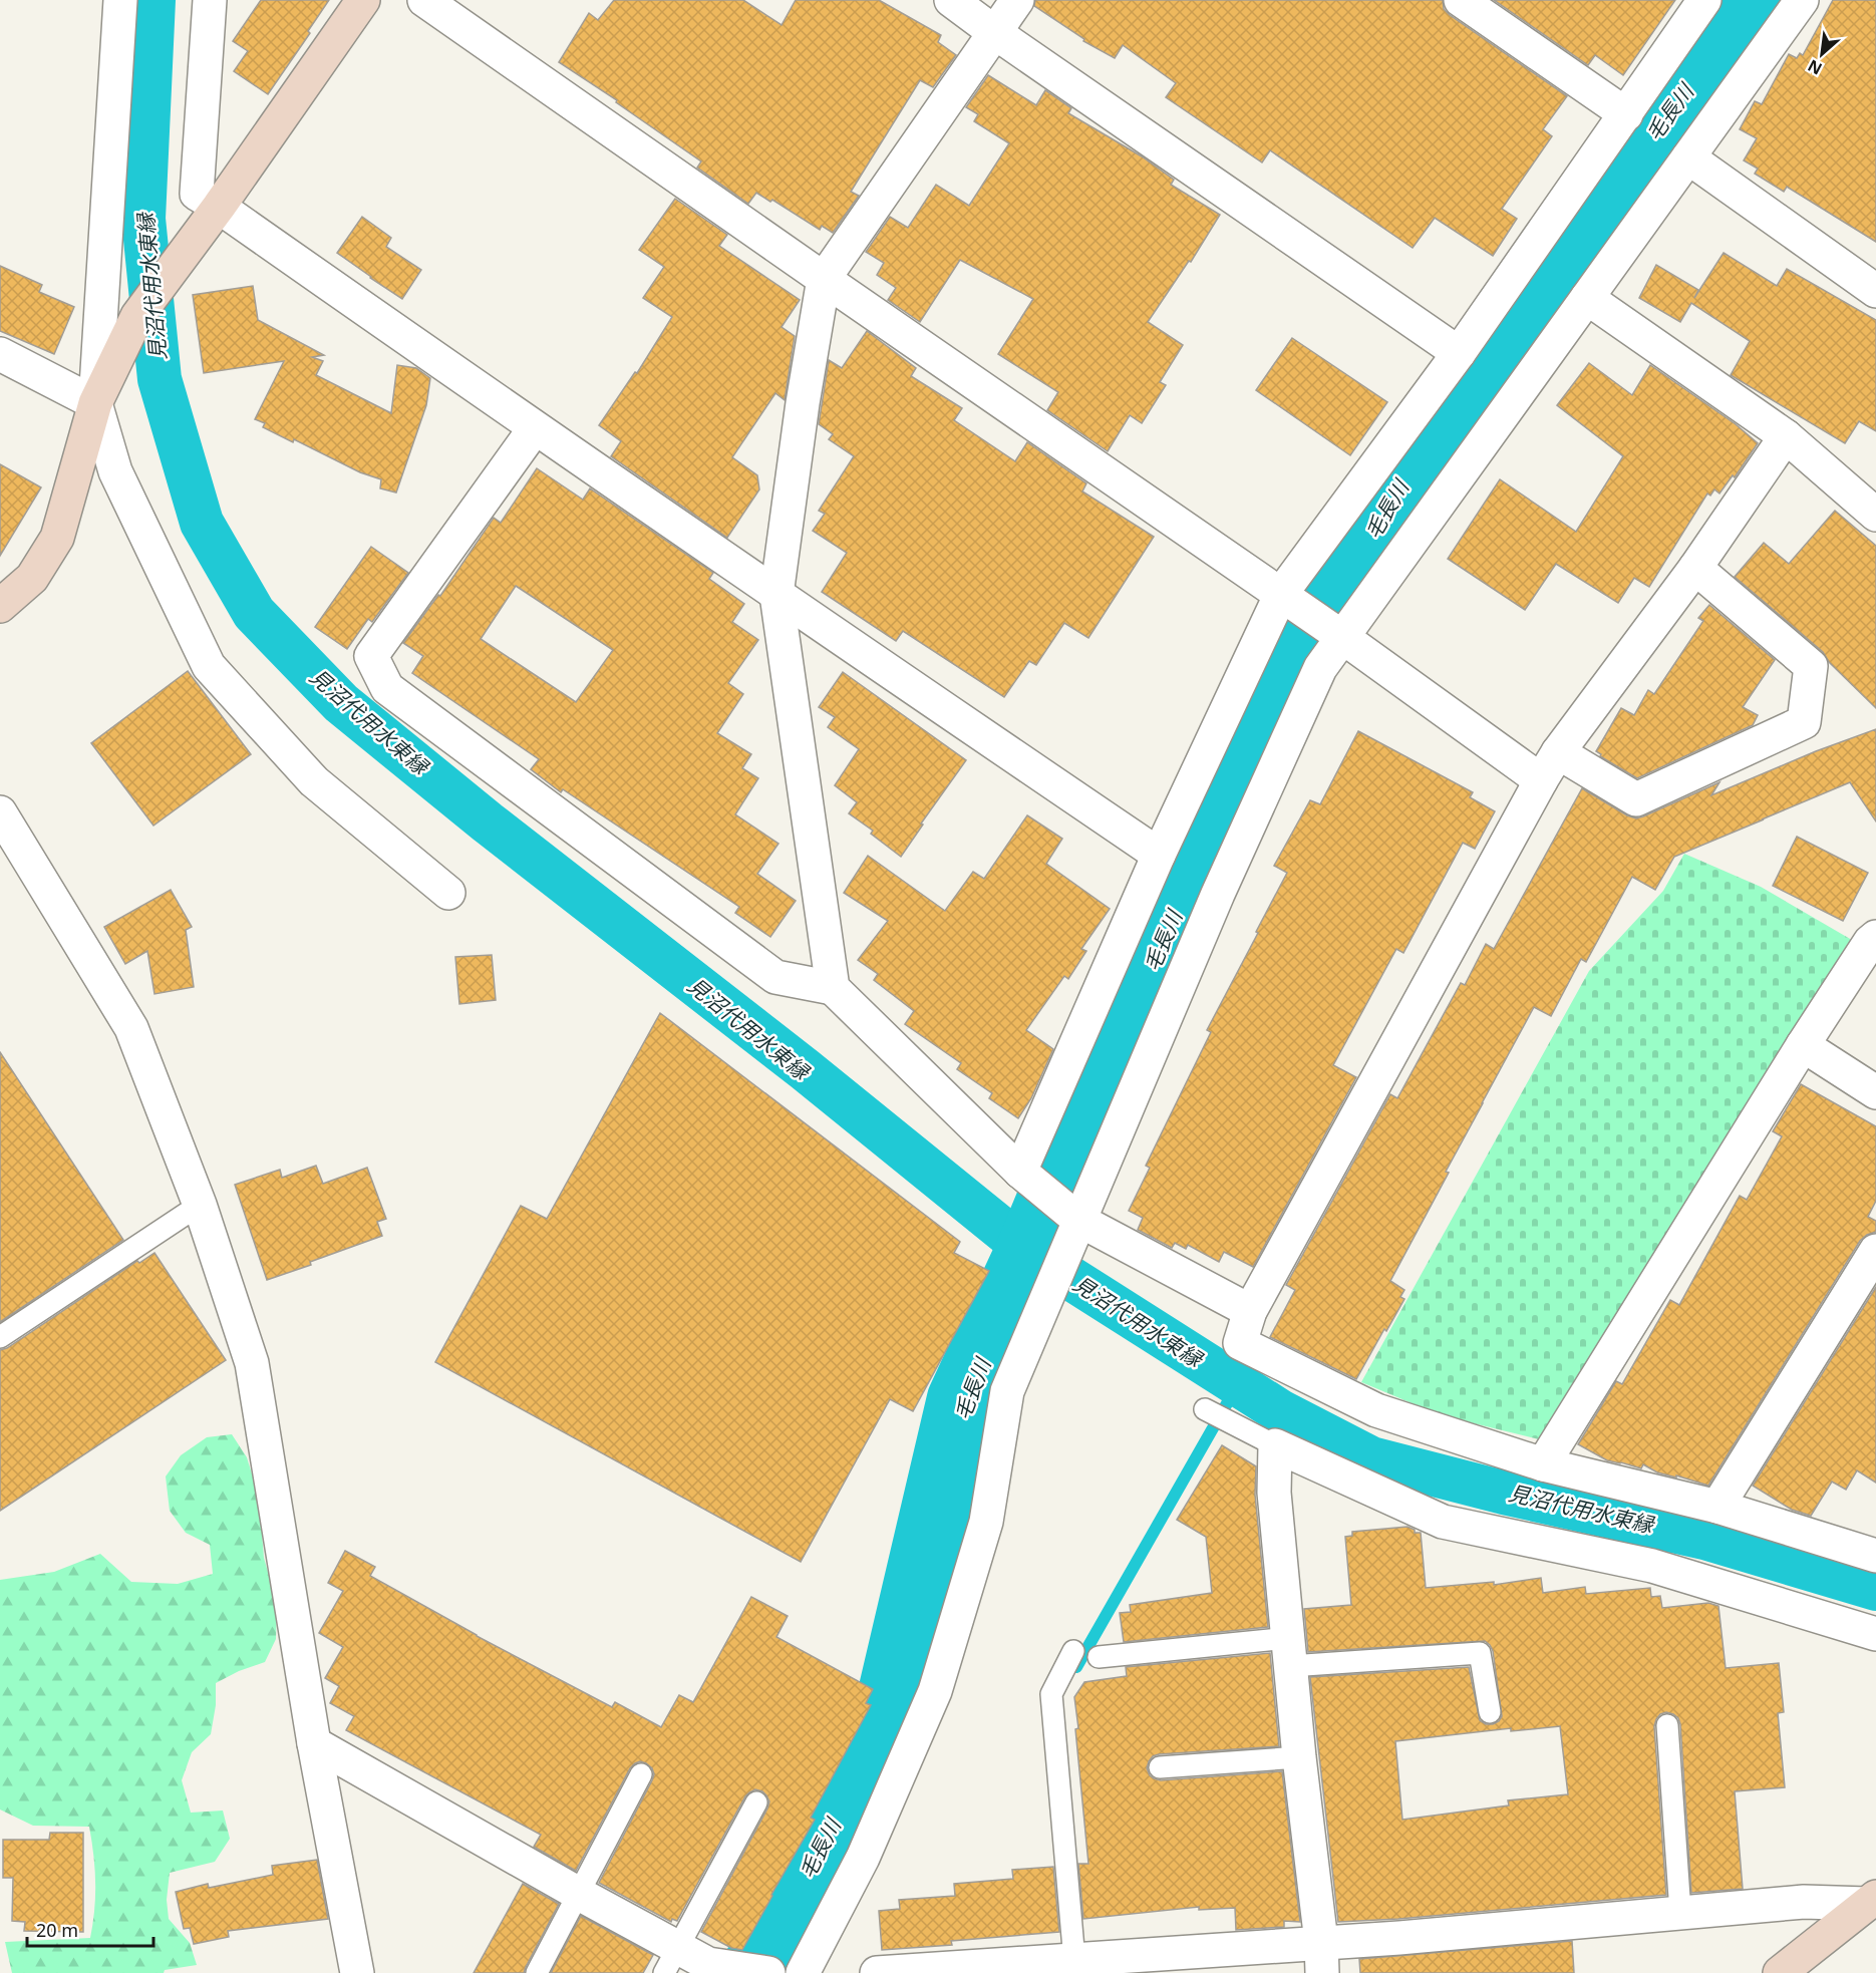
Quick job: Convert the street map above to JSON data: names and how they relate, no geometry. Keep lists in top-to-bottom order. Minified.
{"water":["毛長川","見沼代用水東縁"],"scale_bar":"20 m","north":"bottom left"}
